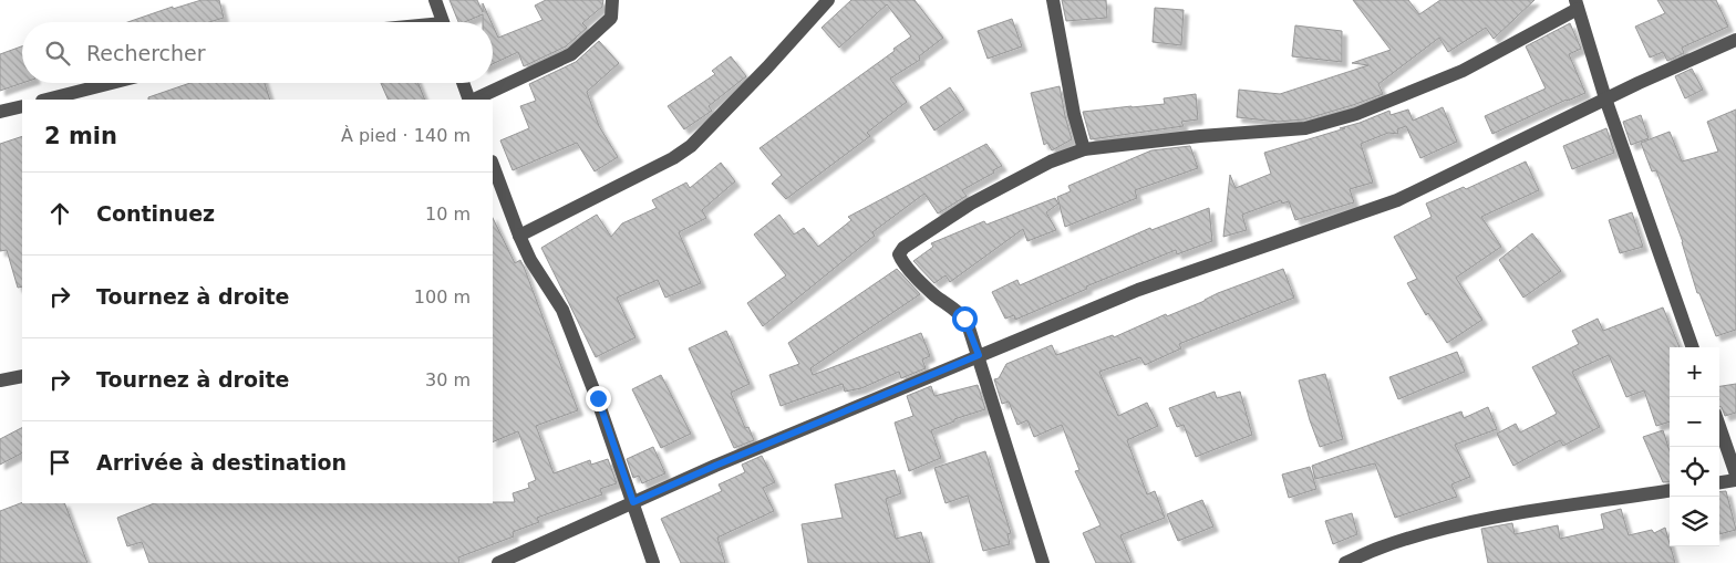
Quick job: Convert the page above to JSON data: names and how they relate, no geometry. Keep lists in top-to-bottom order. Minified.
{"page":{"search":"Rechercher","heading":["2 min","À pied · 140 m"],"list":[["Continuez","10 m"],["Tournez à droite","100 m"],["Tournez à droite","30 m"],"Arrivée à destination"],"map_buttons":["+","−"]}}
